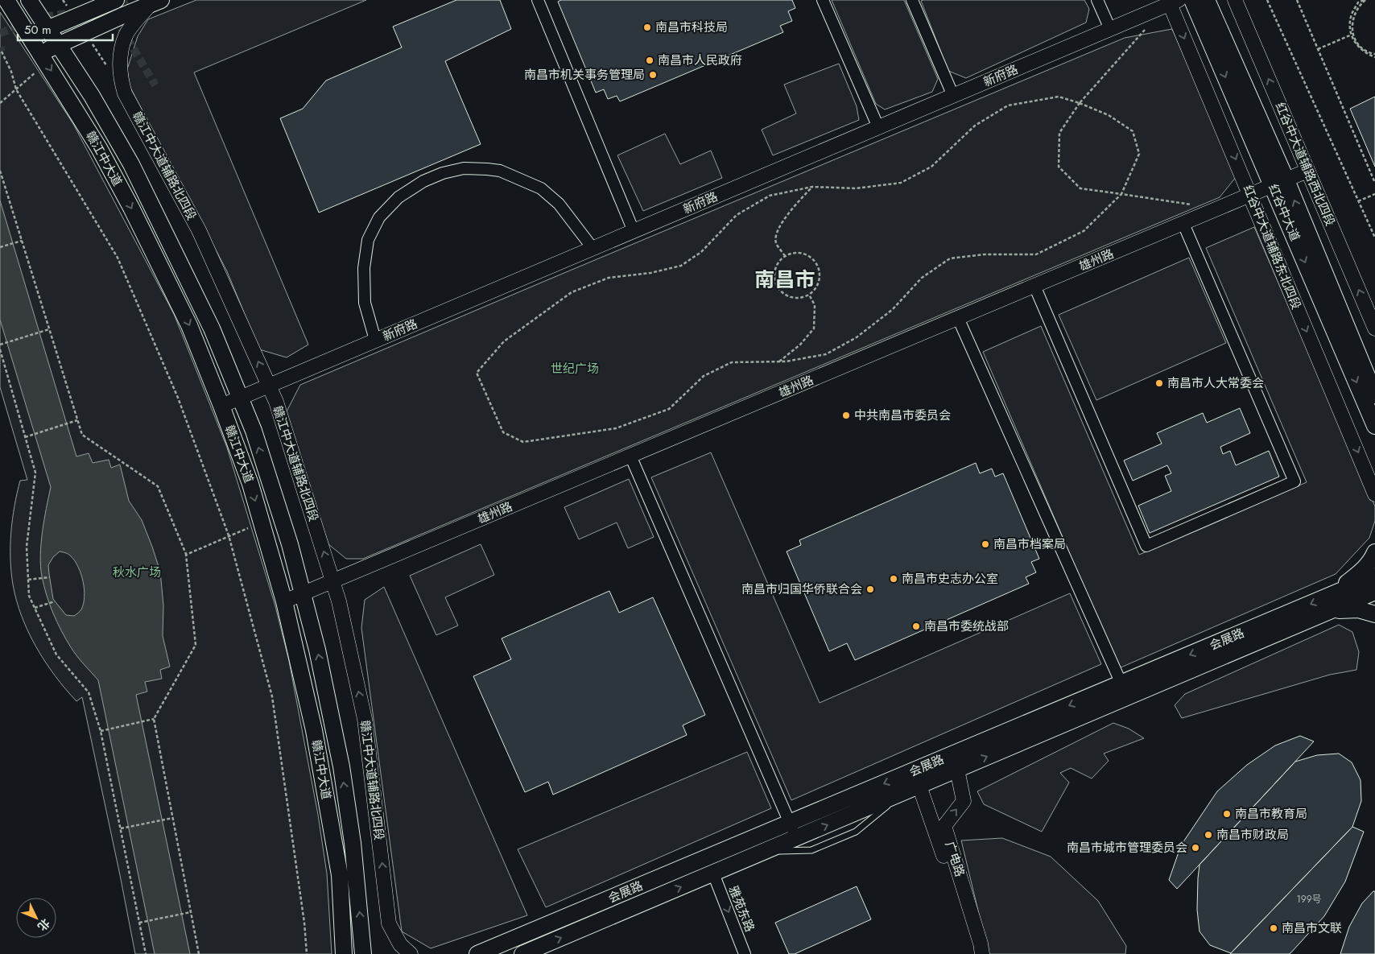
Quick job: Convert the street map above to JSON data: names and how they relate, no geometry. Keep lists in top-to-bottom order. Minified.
{"streets":{"main road":["赣江中大道","红谷中大道","会展路"],"street":["新府路","红谷中大道辅路西北四段","赣江中大道辅路北四段","红谷中大道辅路东北四段","雄州路","广电路","雅苑东路"]},"crossings":[["新府路","赣江中大道"],["新府路","赣江中大道辅路北四段"],["新府路","红谷中大道辅路东北四段"],["赣江中大道","雄州路"],["红谷中大道辅路西北四段","雄州路"],["赣江中大道辅路北四段","雄州路"],["红谷中大道","雄州路"],["红谷中大道辅路东北四段","雄州路"],["会展路","广电路"],["会展路","雅苑东路"]],"one_way":["红谷中大道辅路西北四段","赣江中大道辅路北四段","红谷中大道辅路东北四段","雅苑东路"],"districts":["南昌市"],"parks":["世纪广场","秋水广场"],"places":["南昌市科技局","南昌市人民政府","南昌市机关事务管理局","南昌市人大常委会","中共南昌市委员会","南昌市档案局","南昌市史志办公室","南昌市归国华侨联合会","南昌市委统战部","南昌市教育局","南昌市财政局","南昌市城市管理委员会","南昌市文联"],"house_numbers":["199号"],"scale_bar":"50 m","north":"bottom right"}
